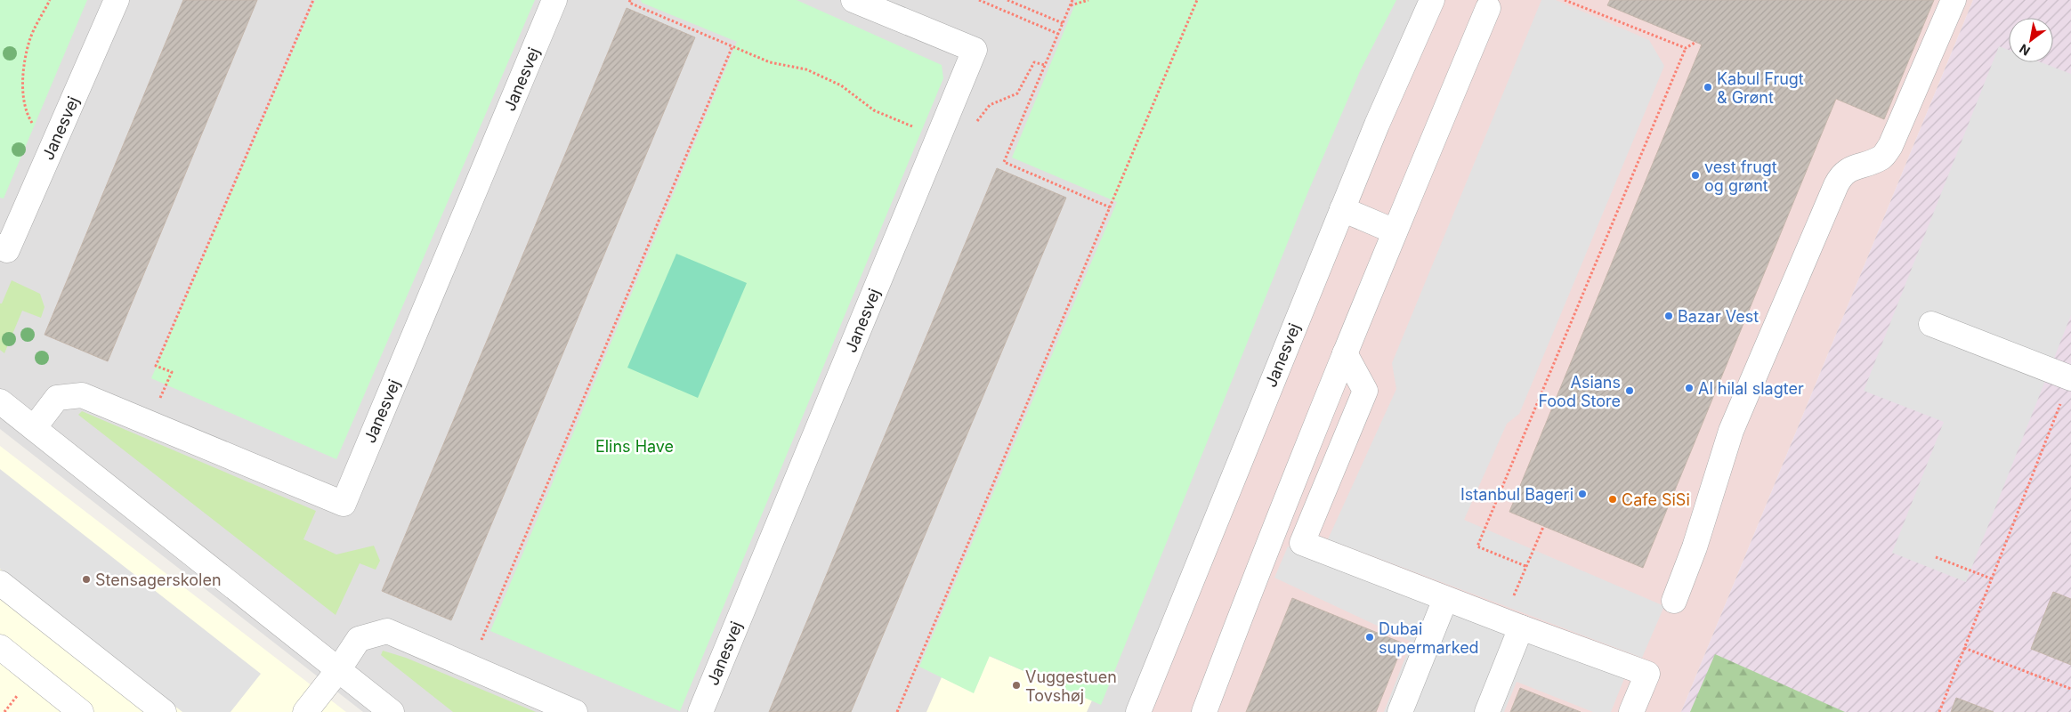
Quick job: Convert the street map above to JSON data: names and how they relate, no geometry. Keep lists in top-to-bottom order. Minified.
{"streets":{"street":["Janesvej"]},"parks":["Elins Have"],"places":["Kabul Frugt & Grønt","vest frugt og grønt","Bazar Vest","Al hilal slagter","Asians Food Store","Istanbul Bageri","Cafe SiSi","Stensagerskolen","Dubai supermarked","Vuggestuen Tovshøj"],"north":"bottom left"}
